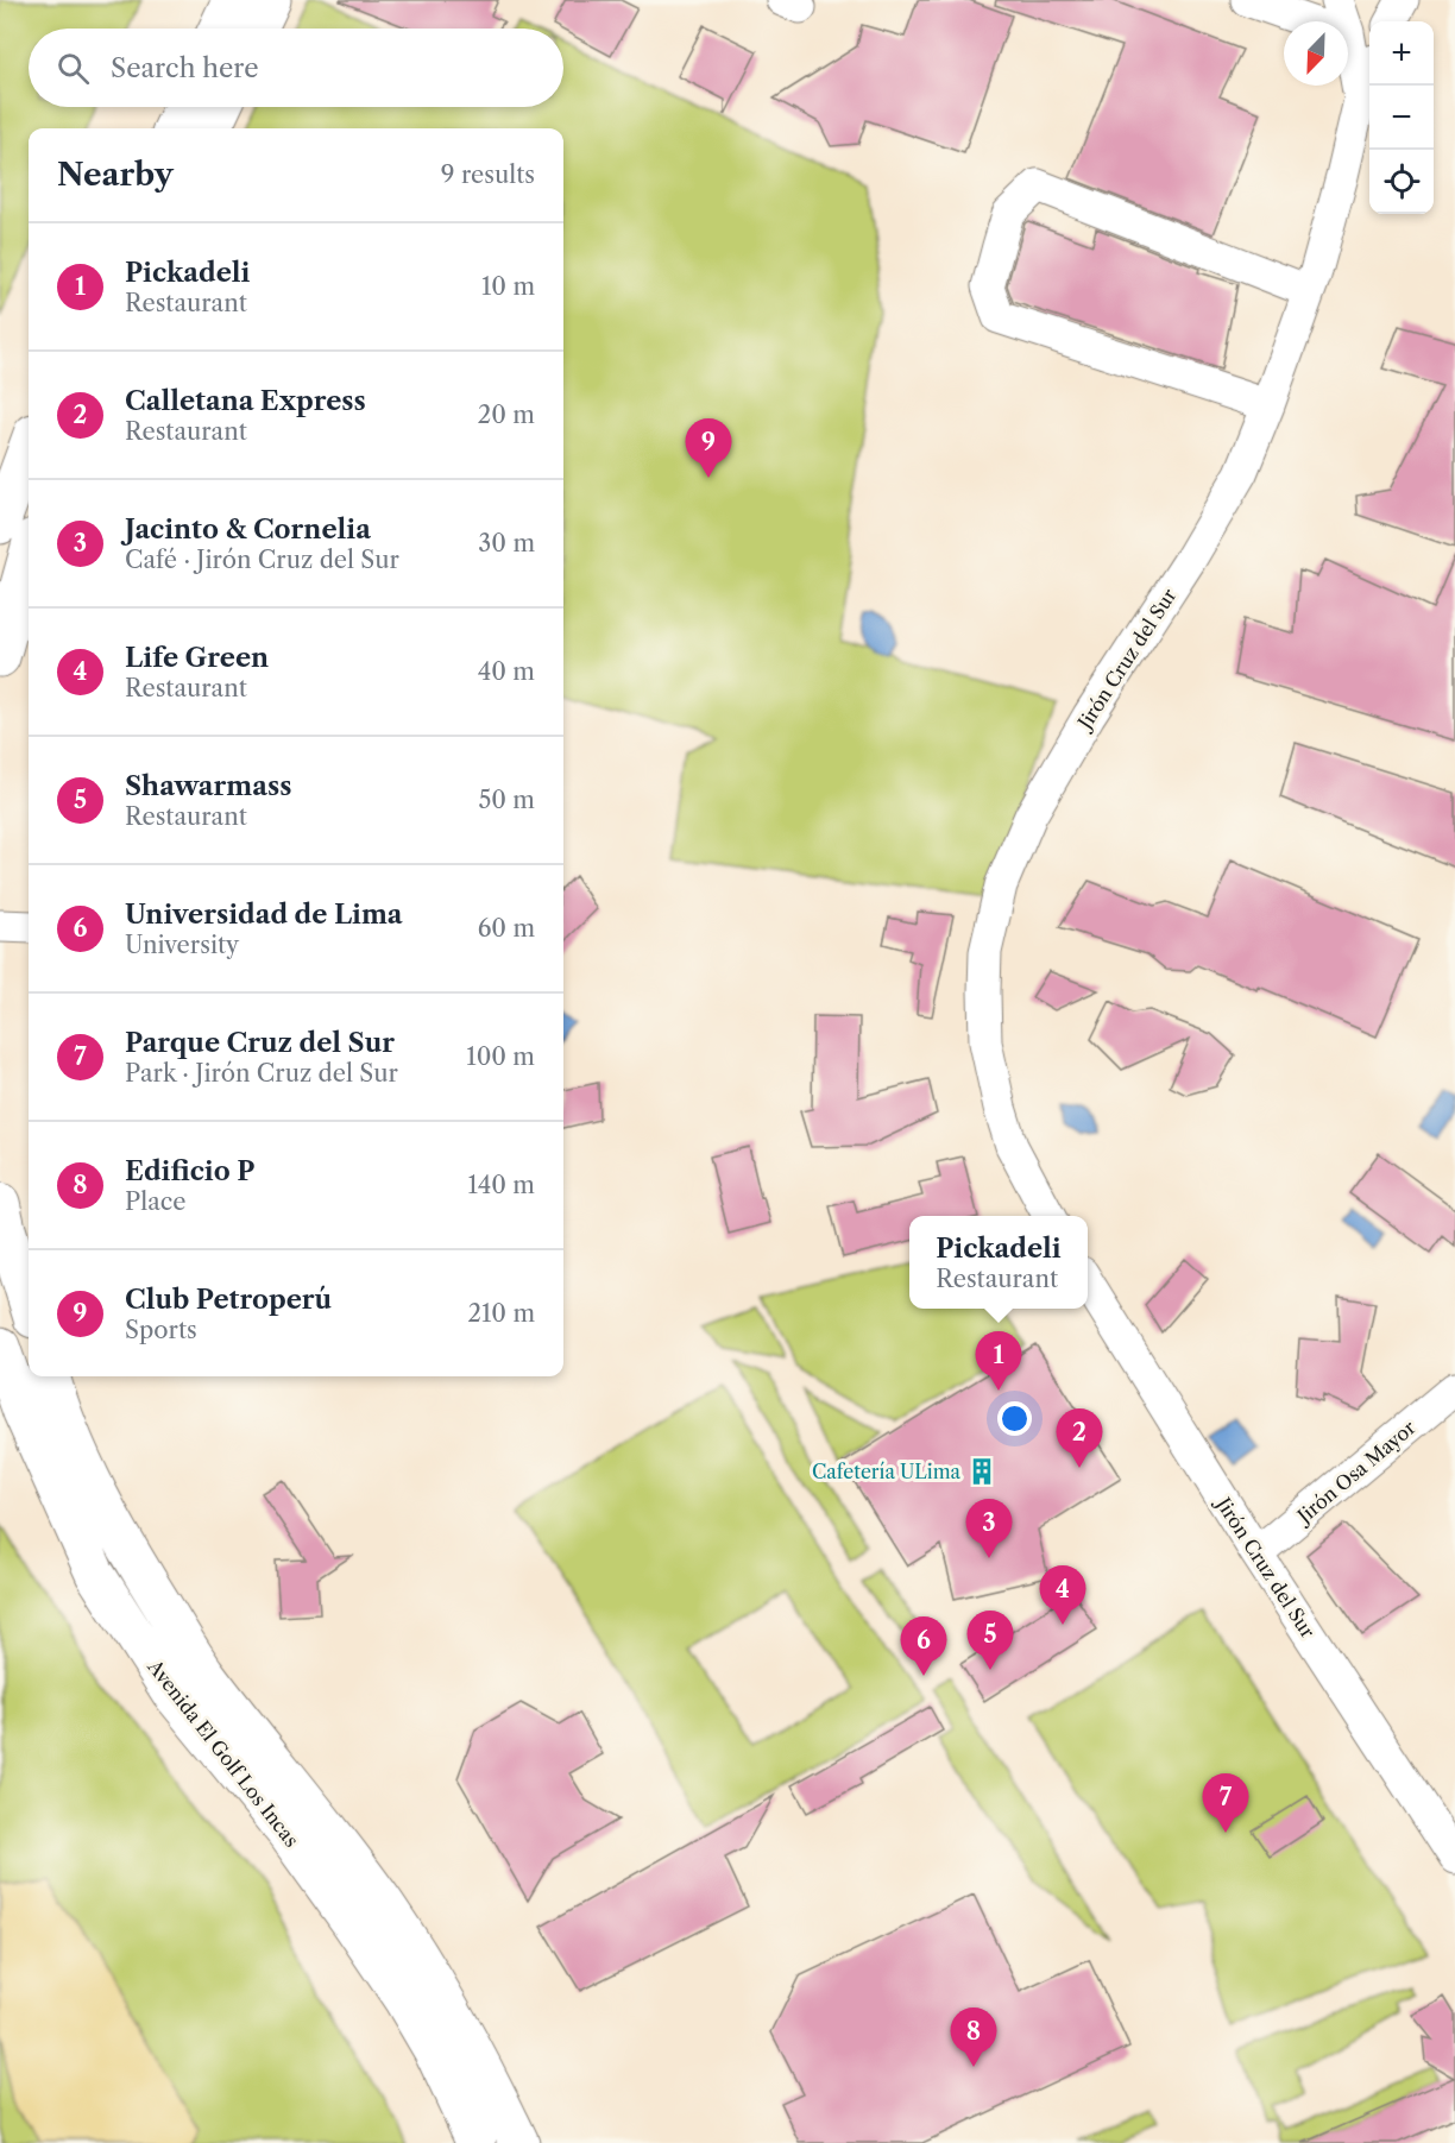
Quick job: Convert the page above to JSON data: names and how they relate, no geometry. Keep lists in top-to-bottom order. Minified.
{"streets":{"street":["Jirón Cruz del Sur","Jirón Osa Mayor","Avenida El Golf Los Incas"]},"crossings":[["Jirón Cruz del Sur","Jirón Osa Mayor"]],"places":{"building":["Cafetería ULima"]},"north":"bottom left","page":{"map_buttons":["+","−"],"search":"Search here","heading":["Nearby","9 results"],"list":[{"mark":"1","name":"Pickadeli","note":"Restaurant","value":"10 m"},{"mark":"2","name":"Calletana Express","note":"Restaurant","value":"20 m"},{"mark":"3","name":"Jacinto & Cornelia","note":"Café · Jirón Cruz del Sur","value":"30 m"},{"mark":"4","name":"Life Green","note":"Restaurant","value":"40 m"},{"mark":"5","name":"Shawarmass","note":"Restaurant","value":"50 m"},{"mark":"6","name":"Universidad de Lima","note":"University","value":"60 m"},{"mark":"7","name":"Parque Cruz del Sur","note":"Park · Jirón Cruz del Sur","value":"100 m"},{"mark":"8","name":"Edificio P","note":"Place","value":"140 m"},{"mark":"9","name":"Club Petroperú","note":"Sports","value":"210 m"}],"pins":["9","1","2","3","4","5","6","7","8"],"popup":["Pickadeli","Restaurant"]}}
